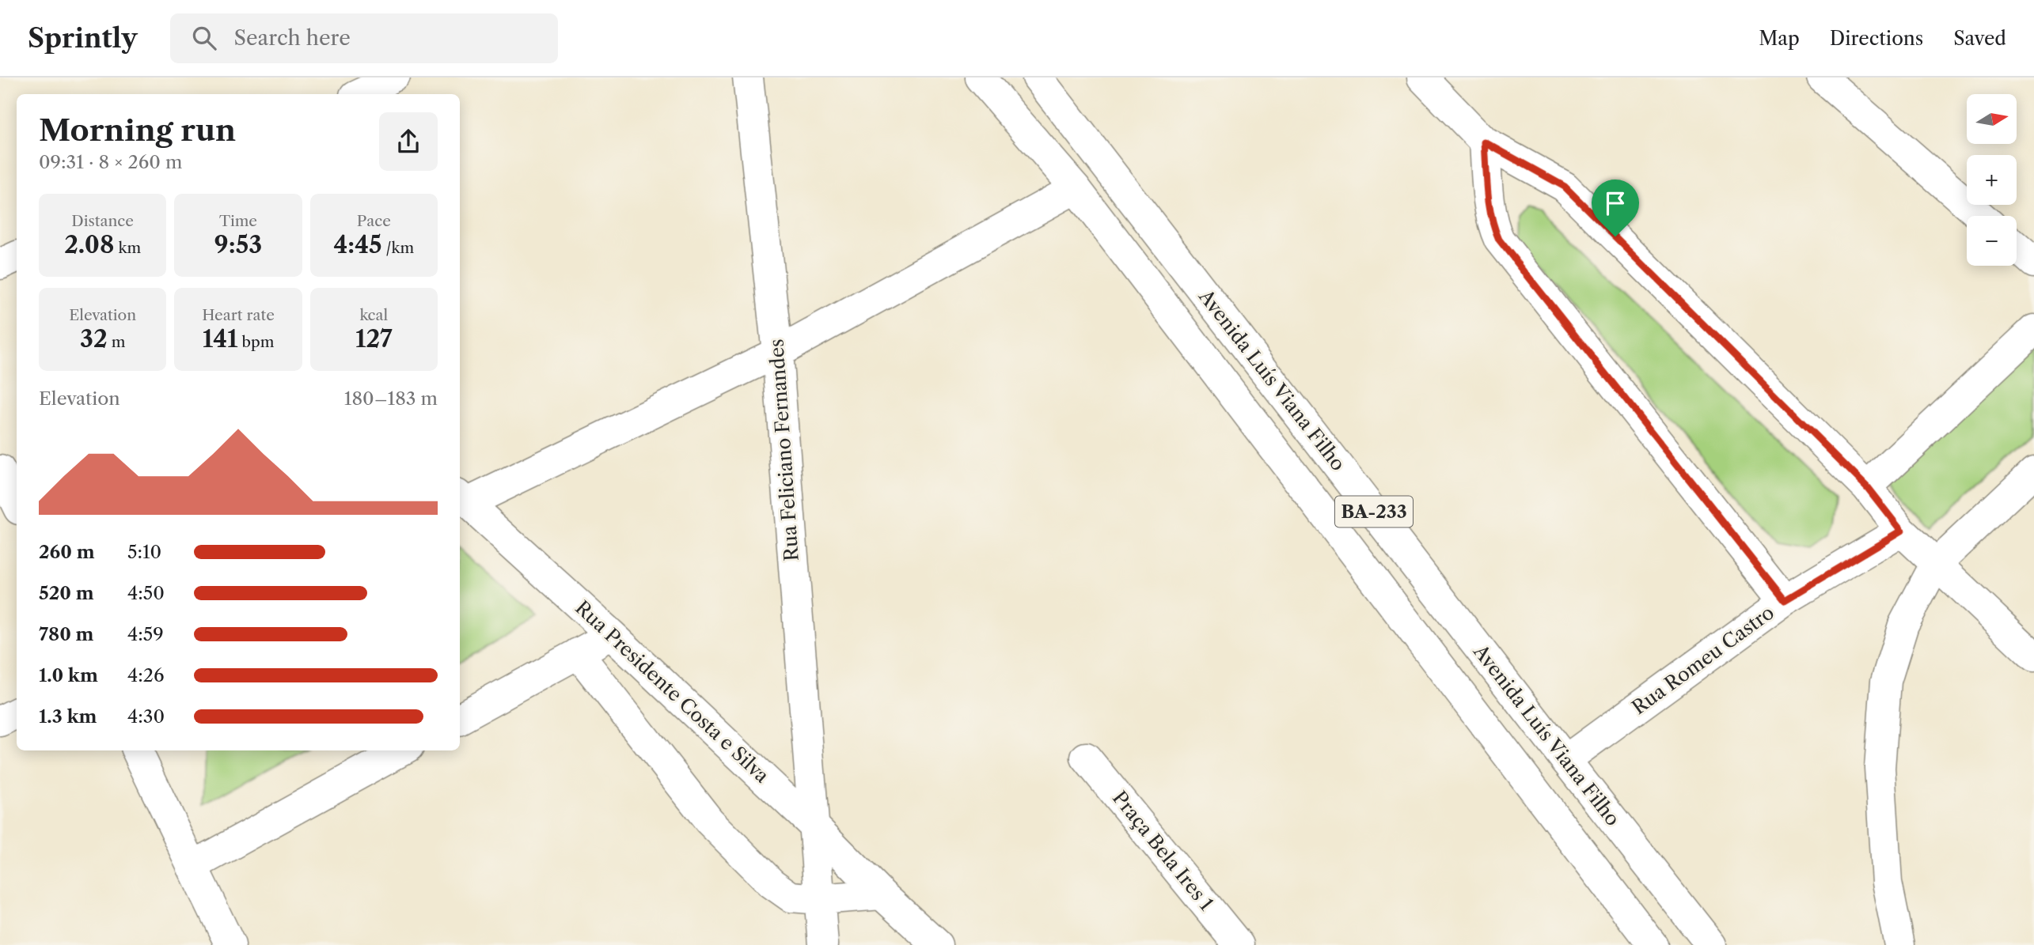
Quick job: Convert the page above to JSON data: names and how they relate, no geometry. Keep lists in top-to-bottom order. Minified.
{"streets":{"street":["Avenida Luís Viana Filho","Rua Feliciano Fernandes","BA-233","Rua Romeu Castro","Rua Presidente Costa e Silva","Praça Bela Ires 1"]},"crossings":[["Avenida Luís Viana Filho","Rua Romeu Castro"],["Rua Feliciano Fernandes","Rua Presidente Costa e Silva"]],"north":"right","page":{"header":"Sprintly","search":"Search here","nav":["Map","Directions","Saved"],"map_buttons":["+","−"],"heading":["Morning run","09:31 · 8 × 260 m"],"stats":[["Distance","2.08 km"],["Time","9:53"],["Pace","4:45 /km"],["Elevation","32 m"],["Heart rate","141 bpm"],["kcal","127"]],"chart":["Elevation","180–183 m"],"list":[{"name":"260 m","note":"5:10"},{"name":"520 m","note":"4:50"},{"name":"780 m","note":"4:59"},{"name":"1.0 km","note":"4:26"},{"name":"1.3 km","note":"4:30"}]}}
